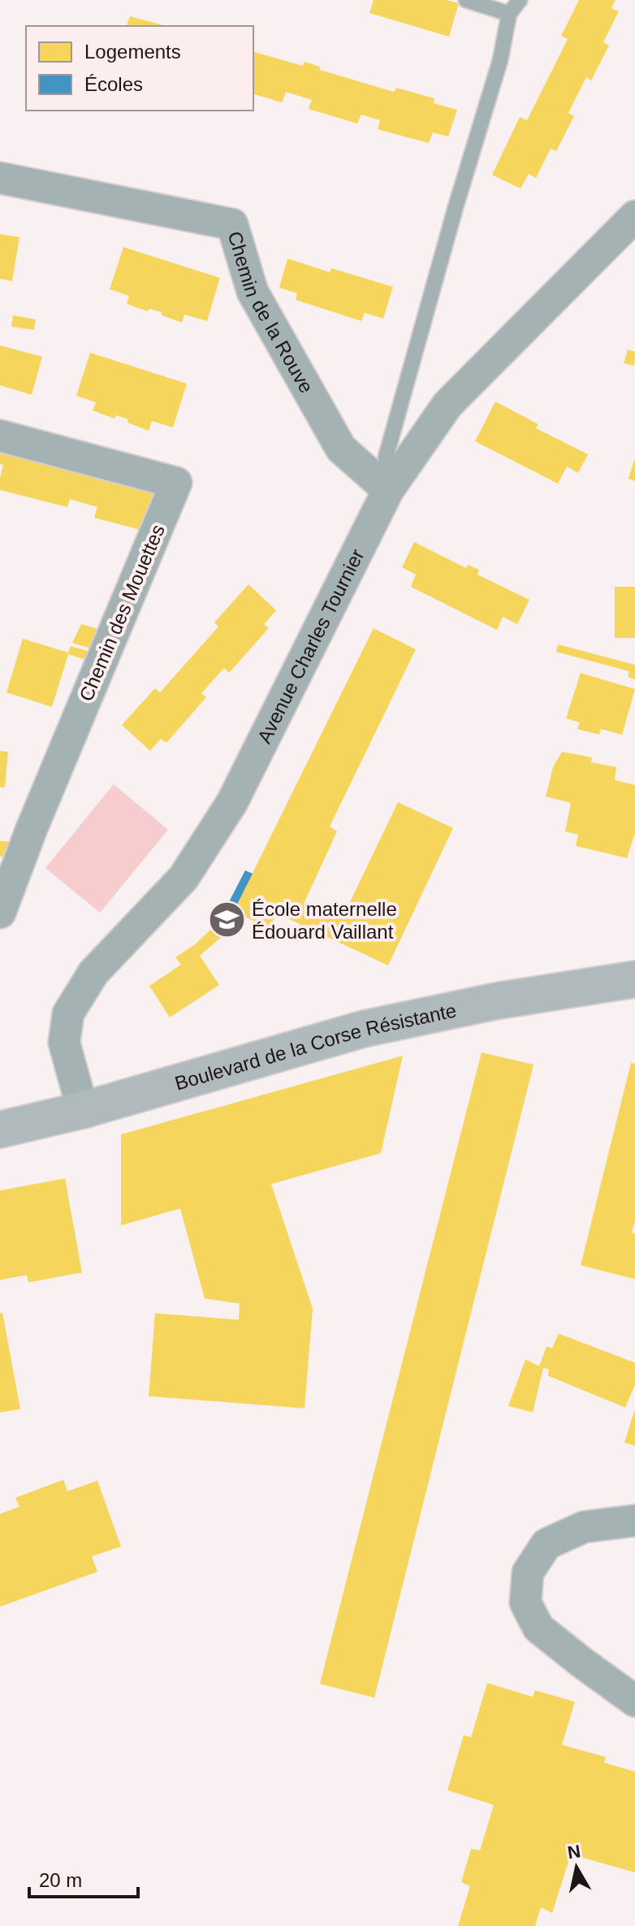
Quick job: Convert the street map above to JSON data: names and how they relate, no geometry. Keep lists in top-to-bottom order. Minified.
{"streets":{"street":["Chemin de la Rouve","Chemin des Mouettes","Avenue Charles Tournier","Boulevard de la Corse Résistante"]},"crossings":[["Chemin de la Rouve","Avenue Charles Tournier"],["Avenue Charles Tournier","Boulevard de la Corse Résistante"]],"places":{"school or university":["École maternelle Édouard Vaillant"]},"legend":["Logements","Écoles"],"scale_bar":"20 m","north":"top"}
